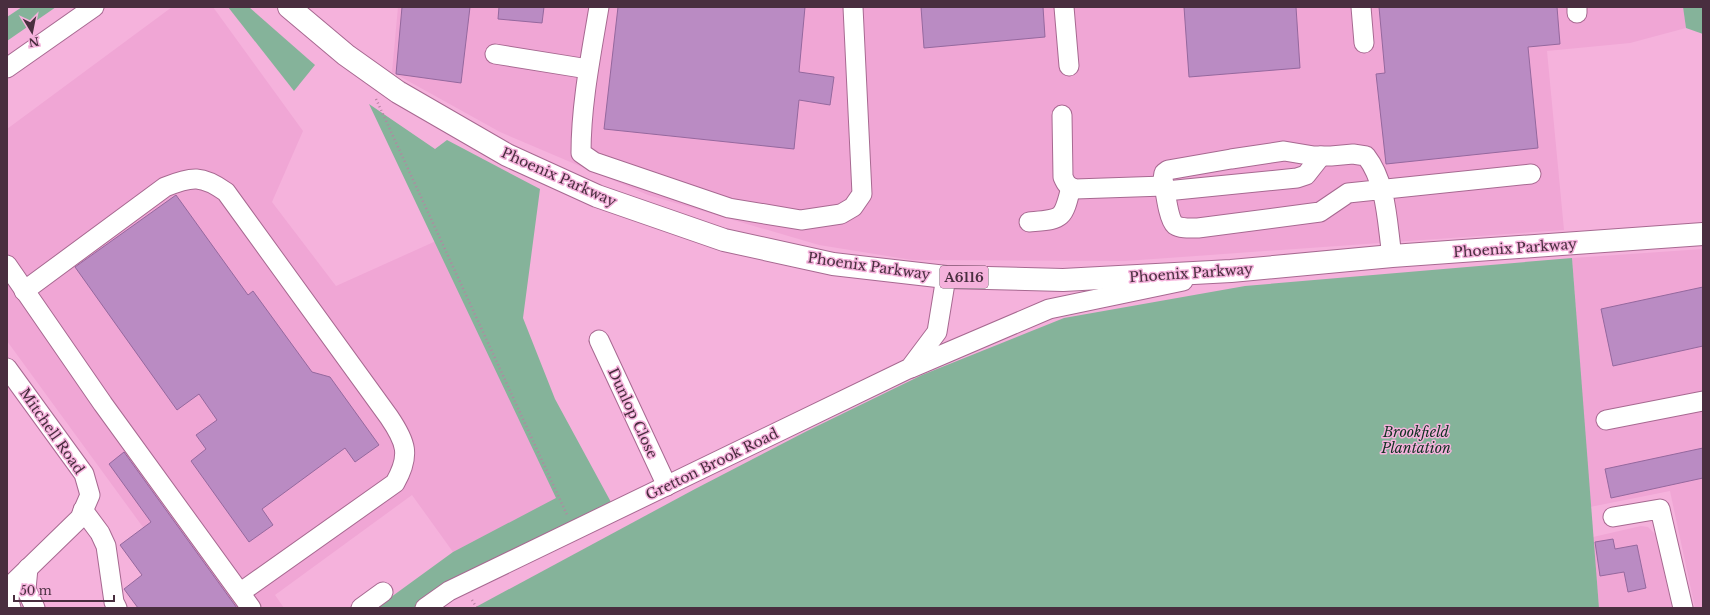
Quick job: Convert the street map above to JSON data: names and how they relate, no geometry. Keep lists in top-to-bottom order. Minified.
{"streets":{"main road":["Phoenix Parkway","A6116"],"street":["Dunlop Close","Mitchell Road","Gretton Brook Road"]},"crossings":[["Phoenix Parkway","Gretton Brook Road"],["Dunlop Close","Gretton Brook Road"]],"parks":["Brookfield Plantation"],"scale_bar":"50 m","north":"bottom"}
